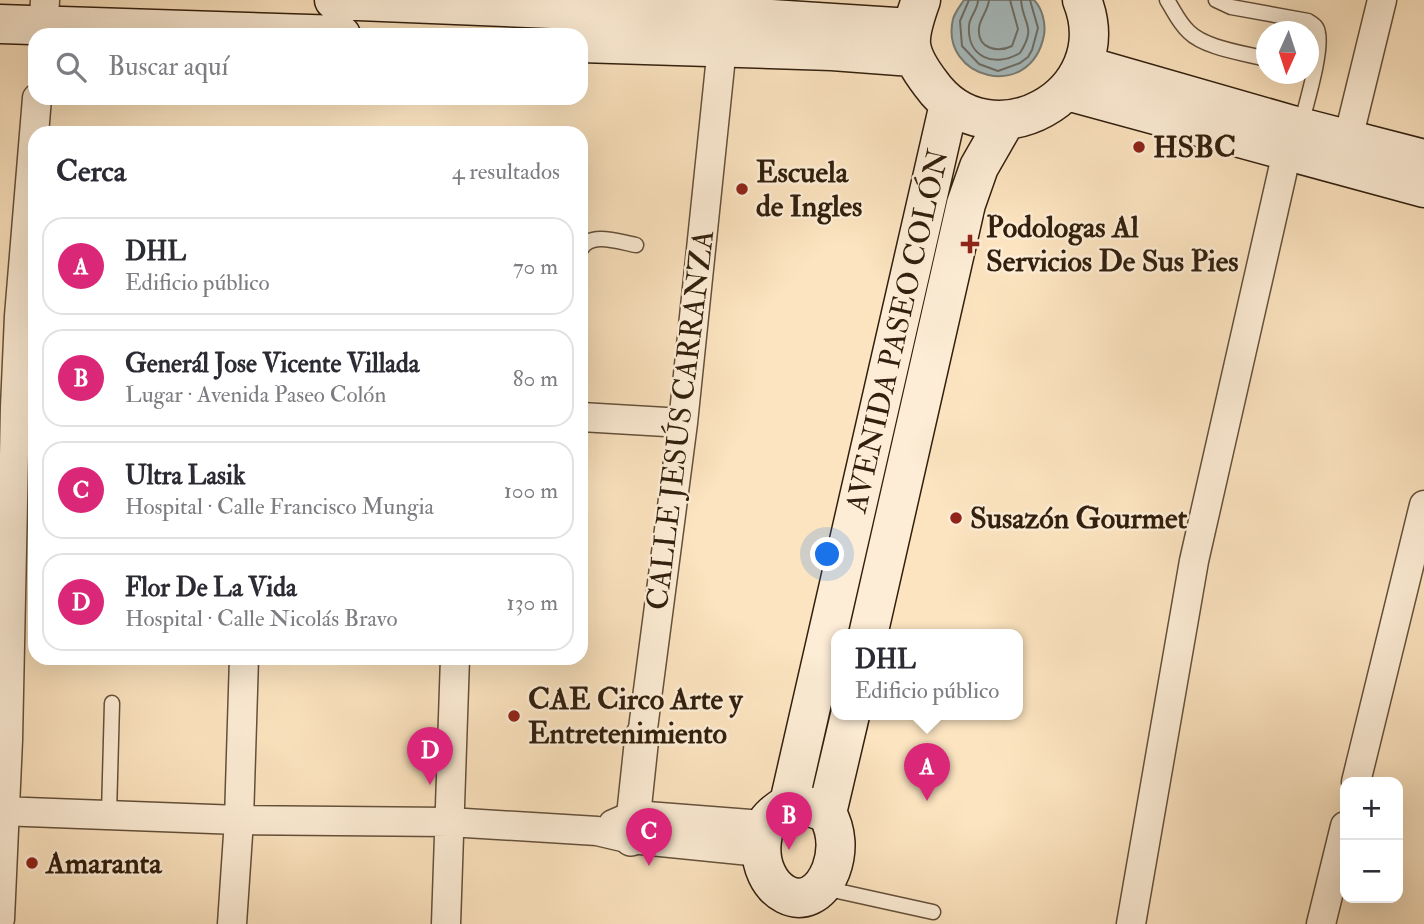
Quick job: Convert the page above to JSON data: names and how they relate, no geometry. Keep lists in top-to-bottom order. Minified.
{"streets":{"main road":["AVENIDA PASEO COLÓN"],"street":["CALLE JESÚS CARRANZA"]},"places":{"other":["HSBC","Escuela de Ingles","Susazón Gourmet","CAE Circo Arte y Entretenimiento","Amaranta"],"health":["Podologas Al Servicios De Sus Pies"]},"north":"bottom","page":{"search":"Buscar aquí","heading":["Cerca","4 resultados"],"list":[{"mark":"A","name":"DHL","note":"Edificio público","value":"70 m"},{"mark":"B","name":"Generál Jose Vicente Villada","note":"Lugar · Avenida Paseo Colón","value":"80 m"},{"mark":"C","name":"Ultra Lasik","note":"Hospital · Calle Francisco Mungia","value":"100 m"},{"mark":"D","name":"Flor De La Vida","note":"Hospital · Calle Nicolás Bravo","value":"130 m"}],"popup":["DHL","Edificio público"],"pins":["D","A","B","C"],"map_buttons":["+","−"]}}
